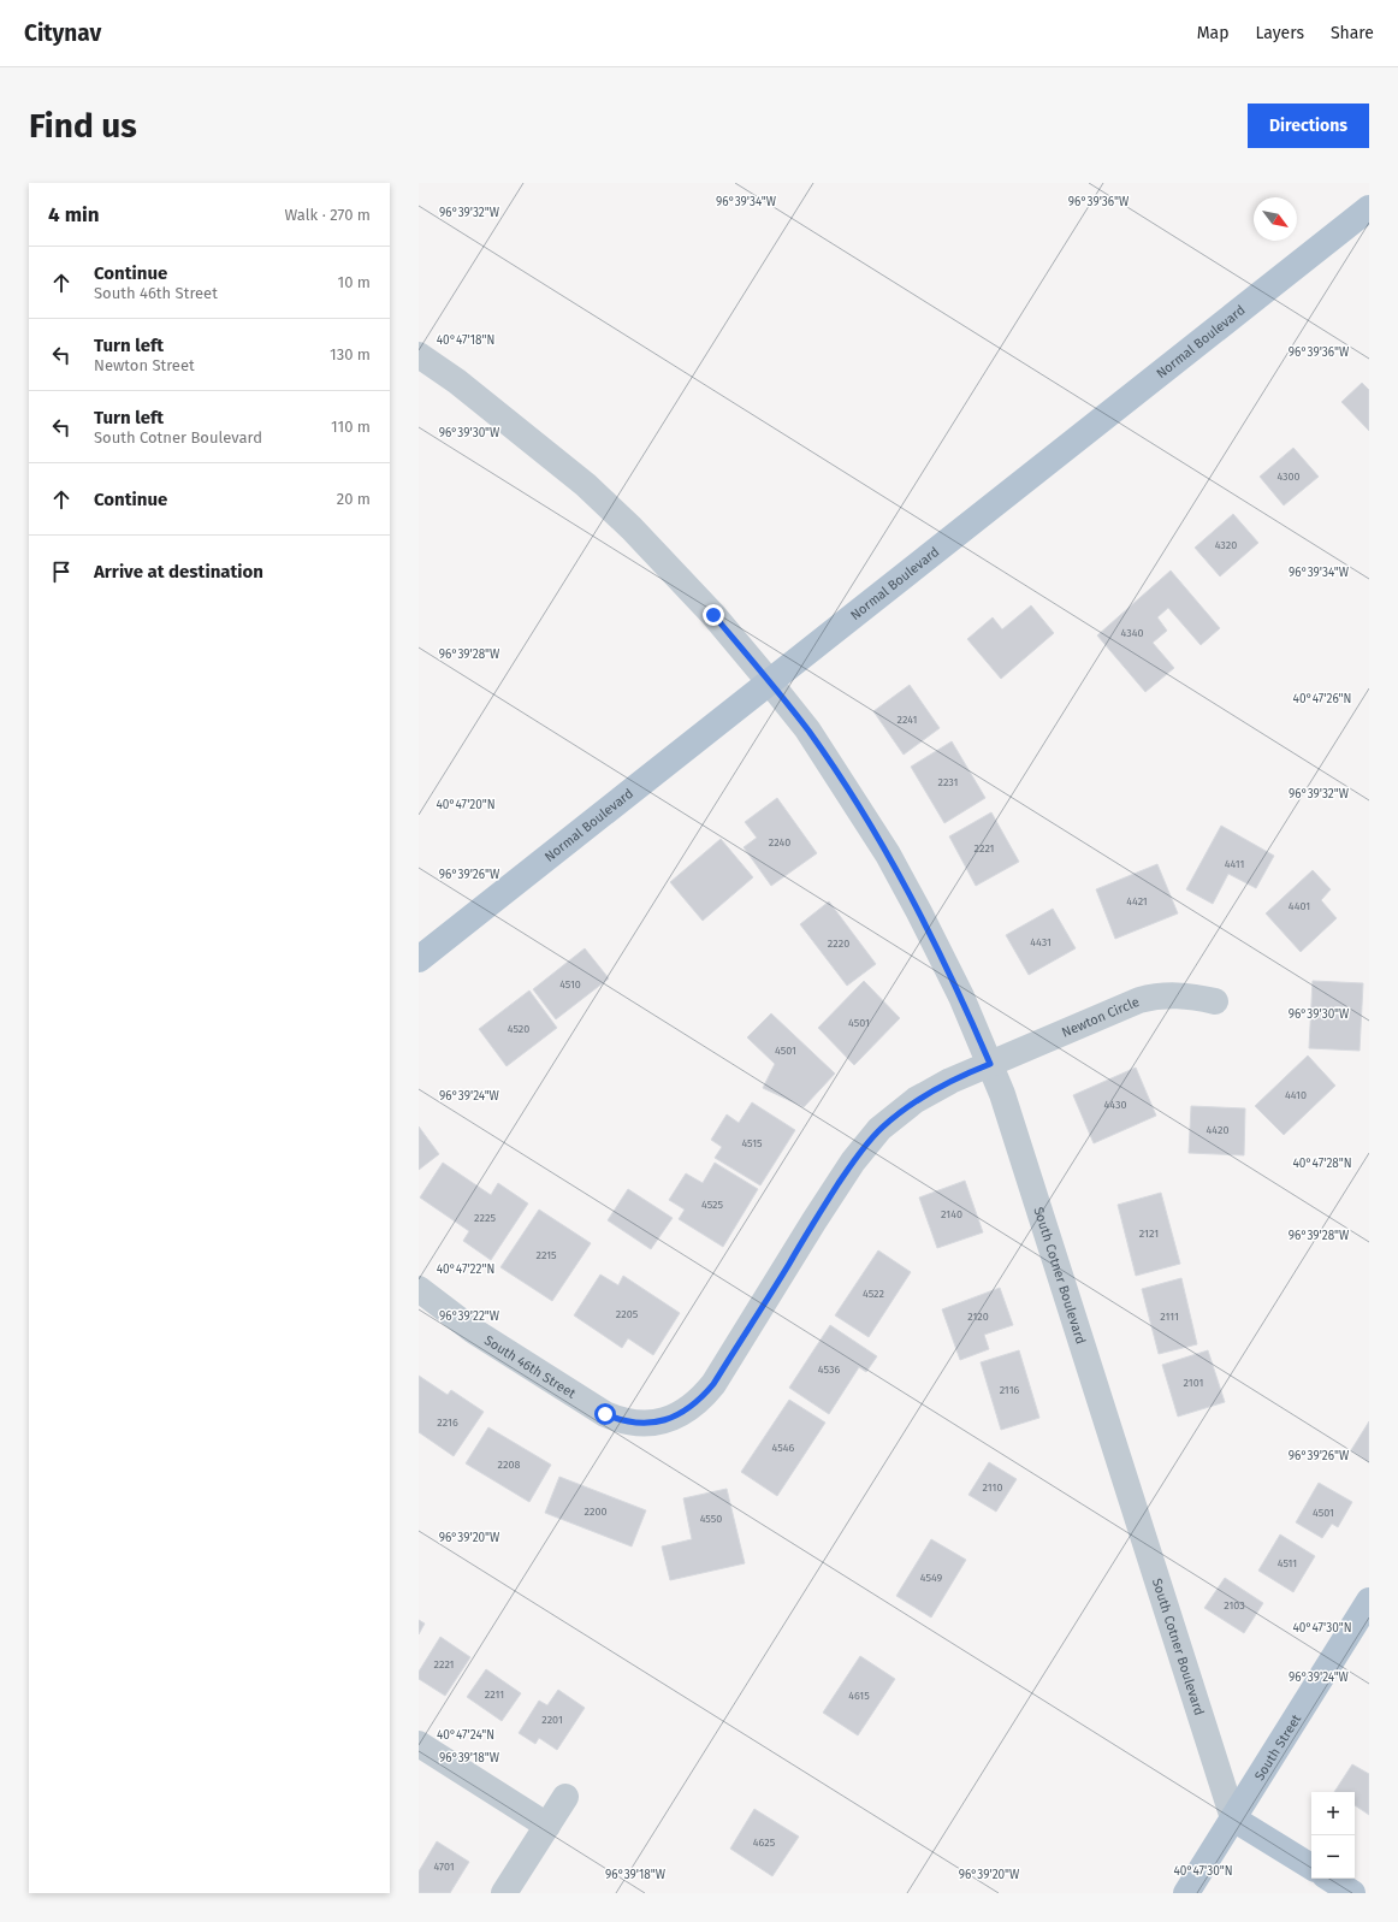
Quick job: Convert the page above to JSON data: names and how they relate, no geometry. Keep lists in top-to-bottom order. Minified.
{"streets":{"main road":["Normal Boulevard","South Street"],"street":["Newton Circle","South Cotner Boulevard","South 46th Street"]},"crossings":[["Normal Boulevard","South Cotner Boulevard"],["Newton Circle","South Cotner Boulevard"],["Newton Circle","South 46th Street"],["South Cotner Boulevard","South Street"]],"house_numbers":["4300","4320","4340","2241","2231","2240","2221","4411","4421","4401","4431","2220","4510","4501","4520","4501","4410","4430","4420","4515","4525","2140","2225","2121","2215","4522","2205","2120","2111","4536","2101","2116","2216","4546","2208","2110","2200","4501","4550","4511","4549","2103","2221","2211","4615","2201","4625","4701"],"north":"bottom right","page":{"header":"Citynav","nav":["Map","Layers","Share"],"buttons":"Directions","title":"Find us","heading":["4 min","Walk · 270 m"],"list":[["Continue","South 46th Street","10 m"],["Turn left","Newton Street","130 m"],["Turn left","South Cotner Boulevard","110 m"],["Continue","20 m"],"Arrive at destination"],"map_buttons":["+","−"]},"coordinates":["96°39'34\"W","96°39'36\"W","96°39'32\"W","40°47'18\"N","96°39'30\"W","96°39'28\"W","40°47'26\"N","40°47'20\"N","96°39'26\"W","96°39'24\"W","40°47'28\"N","40°47'22\"N","96°39'22\"W","96°39'20\"W","40°47'30\"N","40°47'24\"N","96°39'18\"W"]}
